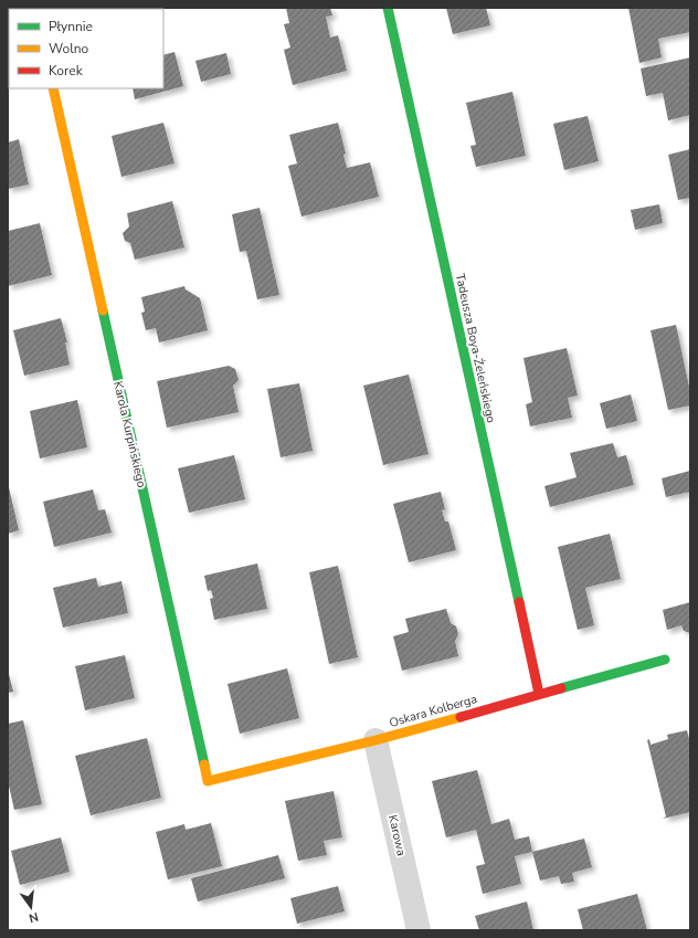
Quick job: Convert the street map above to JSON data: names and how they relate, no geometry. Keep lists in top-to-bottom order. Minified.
{"streets":{"street":["Tadeusza Boya-Żeleńskiego","Karola Kurpińskiego","Oskara Kolberga","Karowa"]},"crossings":[["Tadeusza Boya-Żeleńskiego","Oskara Kolberga"],["Karola Kurpińskiego","Oskara Kolberga"],["Oskara Kolberga","Karowa"]],"legend":["Płynnie","Wolno","Korek"],"north":"bottom"}
